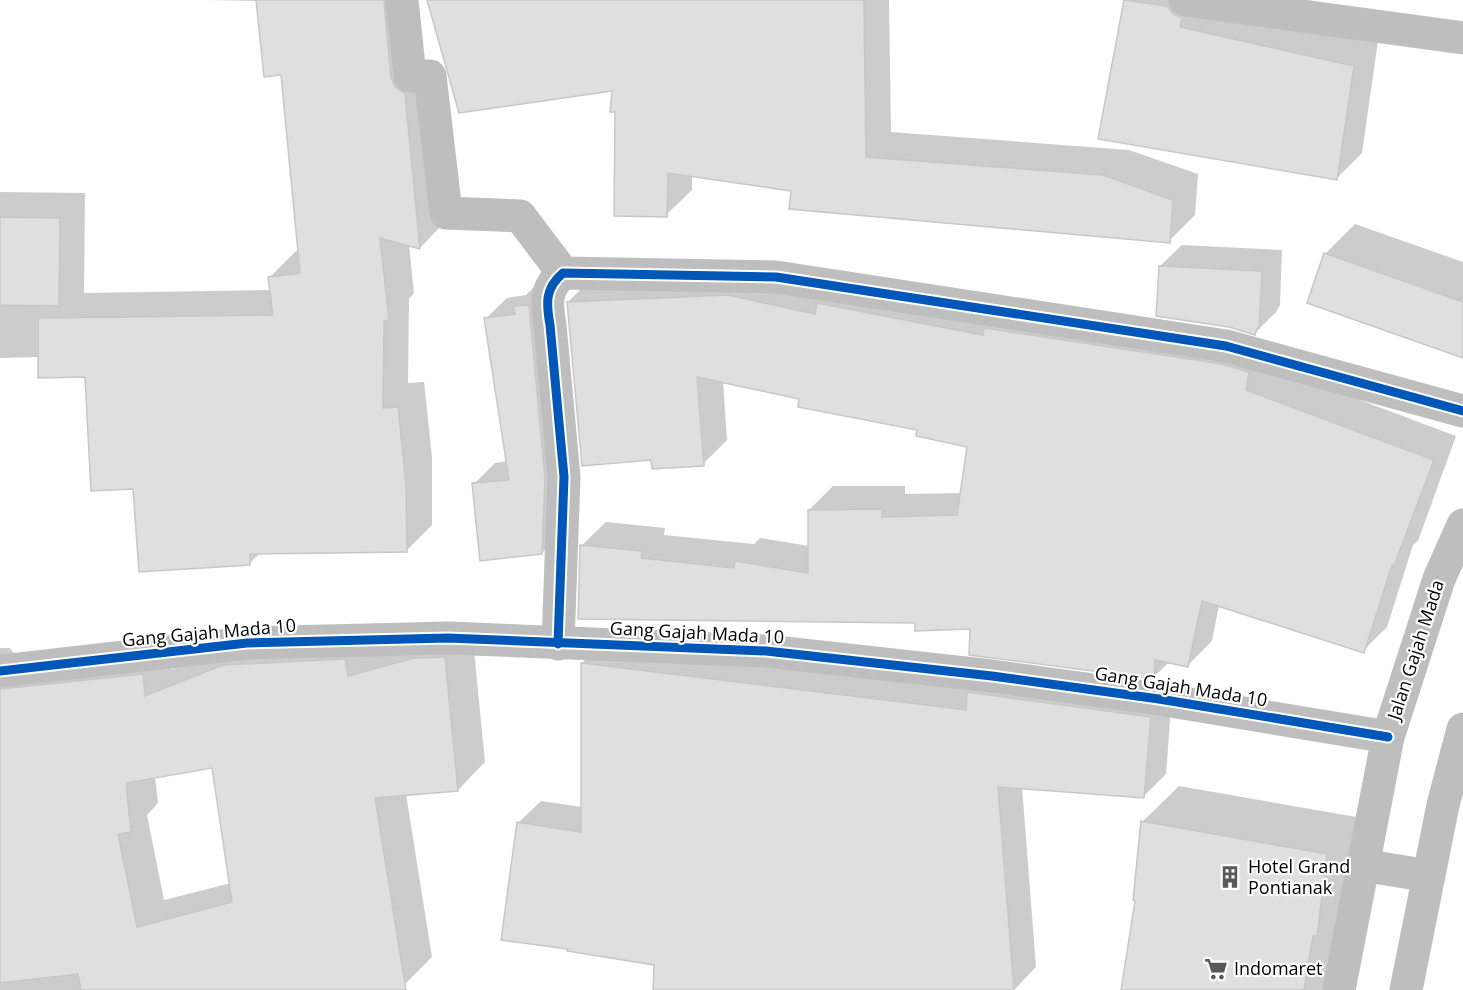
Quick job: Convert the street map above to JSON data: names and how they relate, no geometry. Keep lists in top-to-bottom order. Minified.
{"streets":{"street":["Gang Gajah Mada 10","Jalan Gajah Mada"]},"crossings":[["Gang Gajah Mada 10","Jalan Gajah Mada"]],"places":{"building":["Hotel Grand Pontianak"],"supermarket":["Indomaret"]}}
